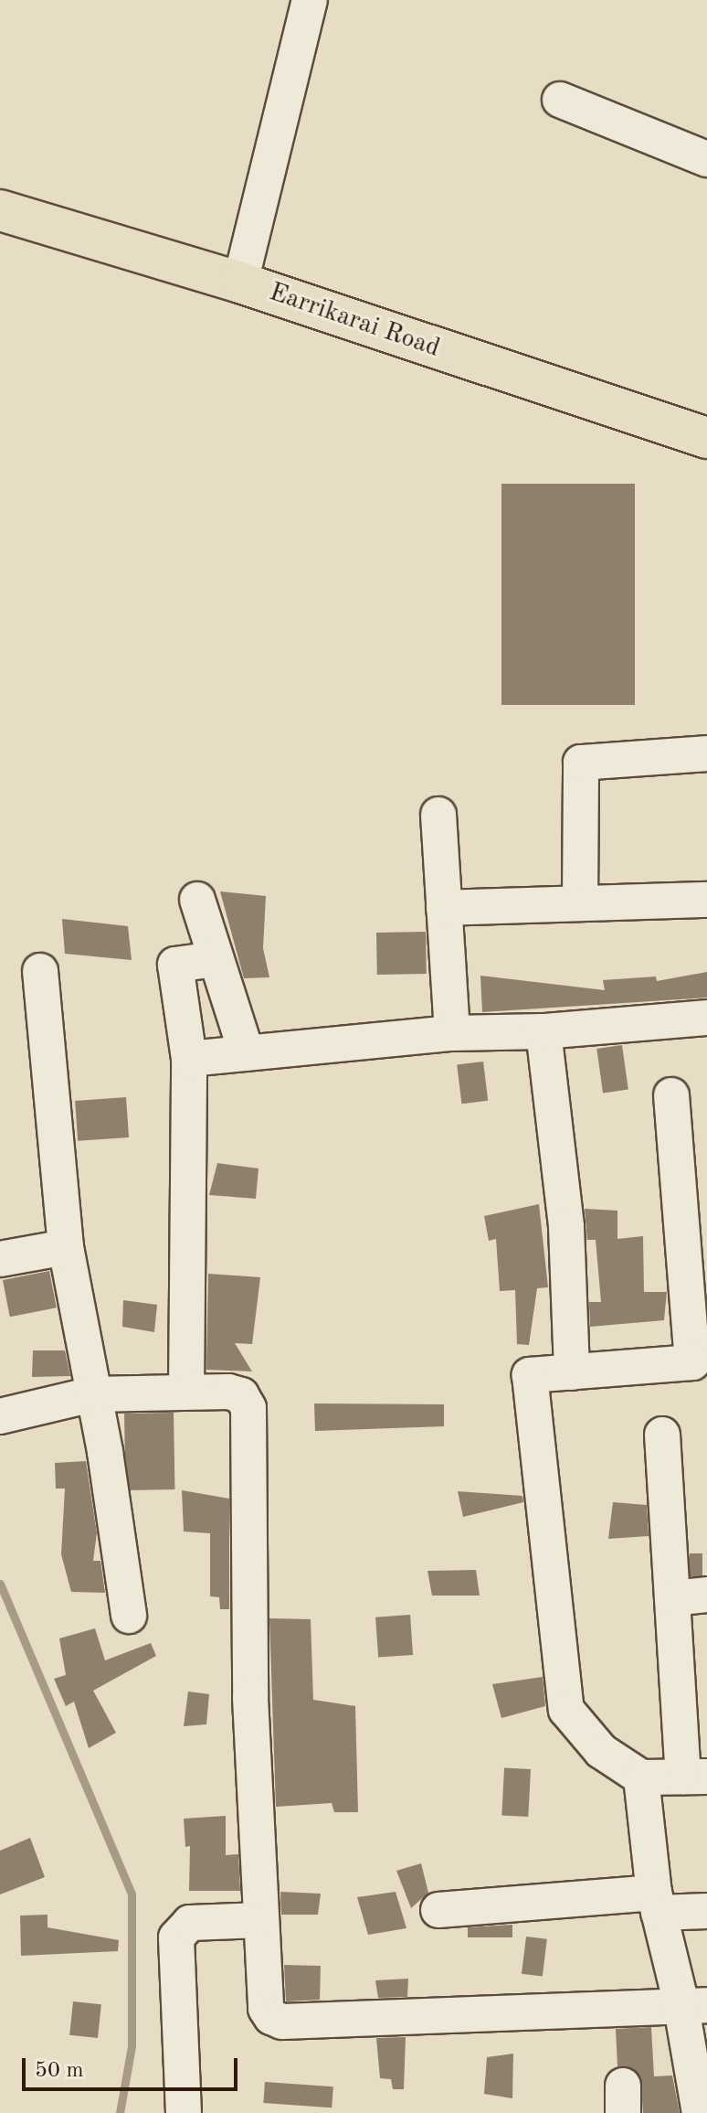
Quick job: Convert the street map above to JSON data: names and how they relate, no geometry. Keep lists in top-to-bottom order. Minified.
{"streets":{"main road":["Earrikarai Road"]},"scale_bar":"50 m"}
